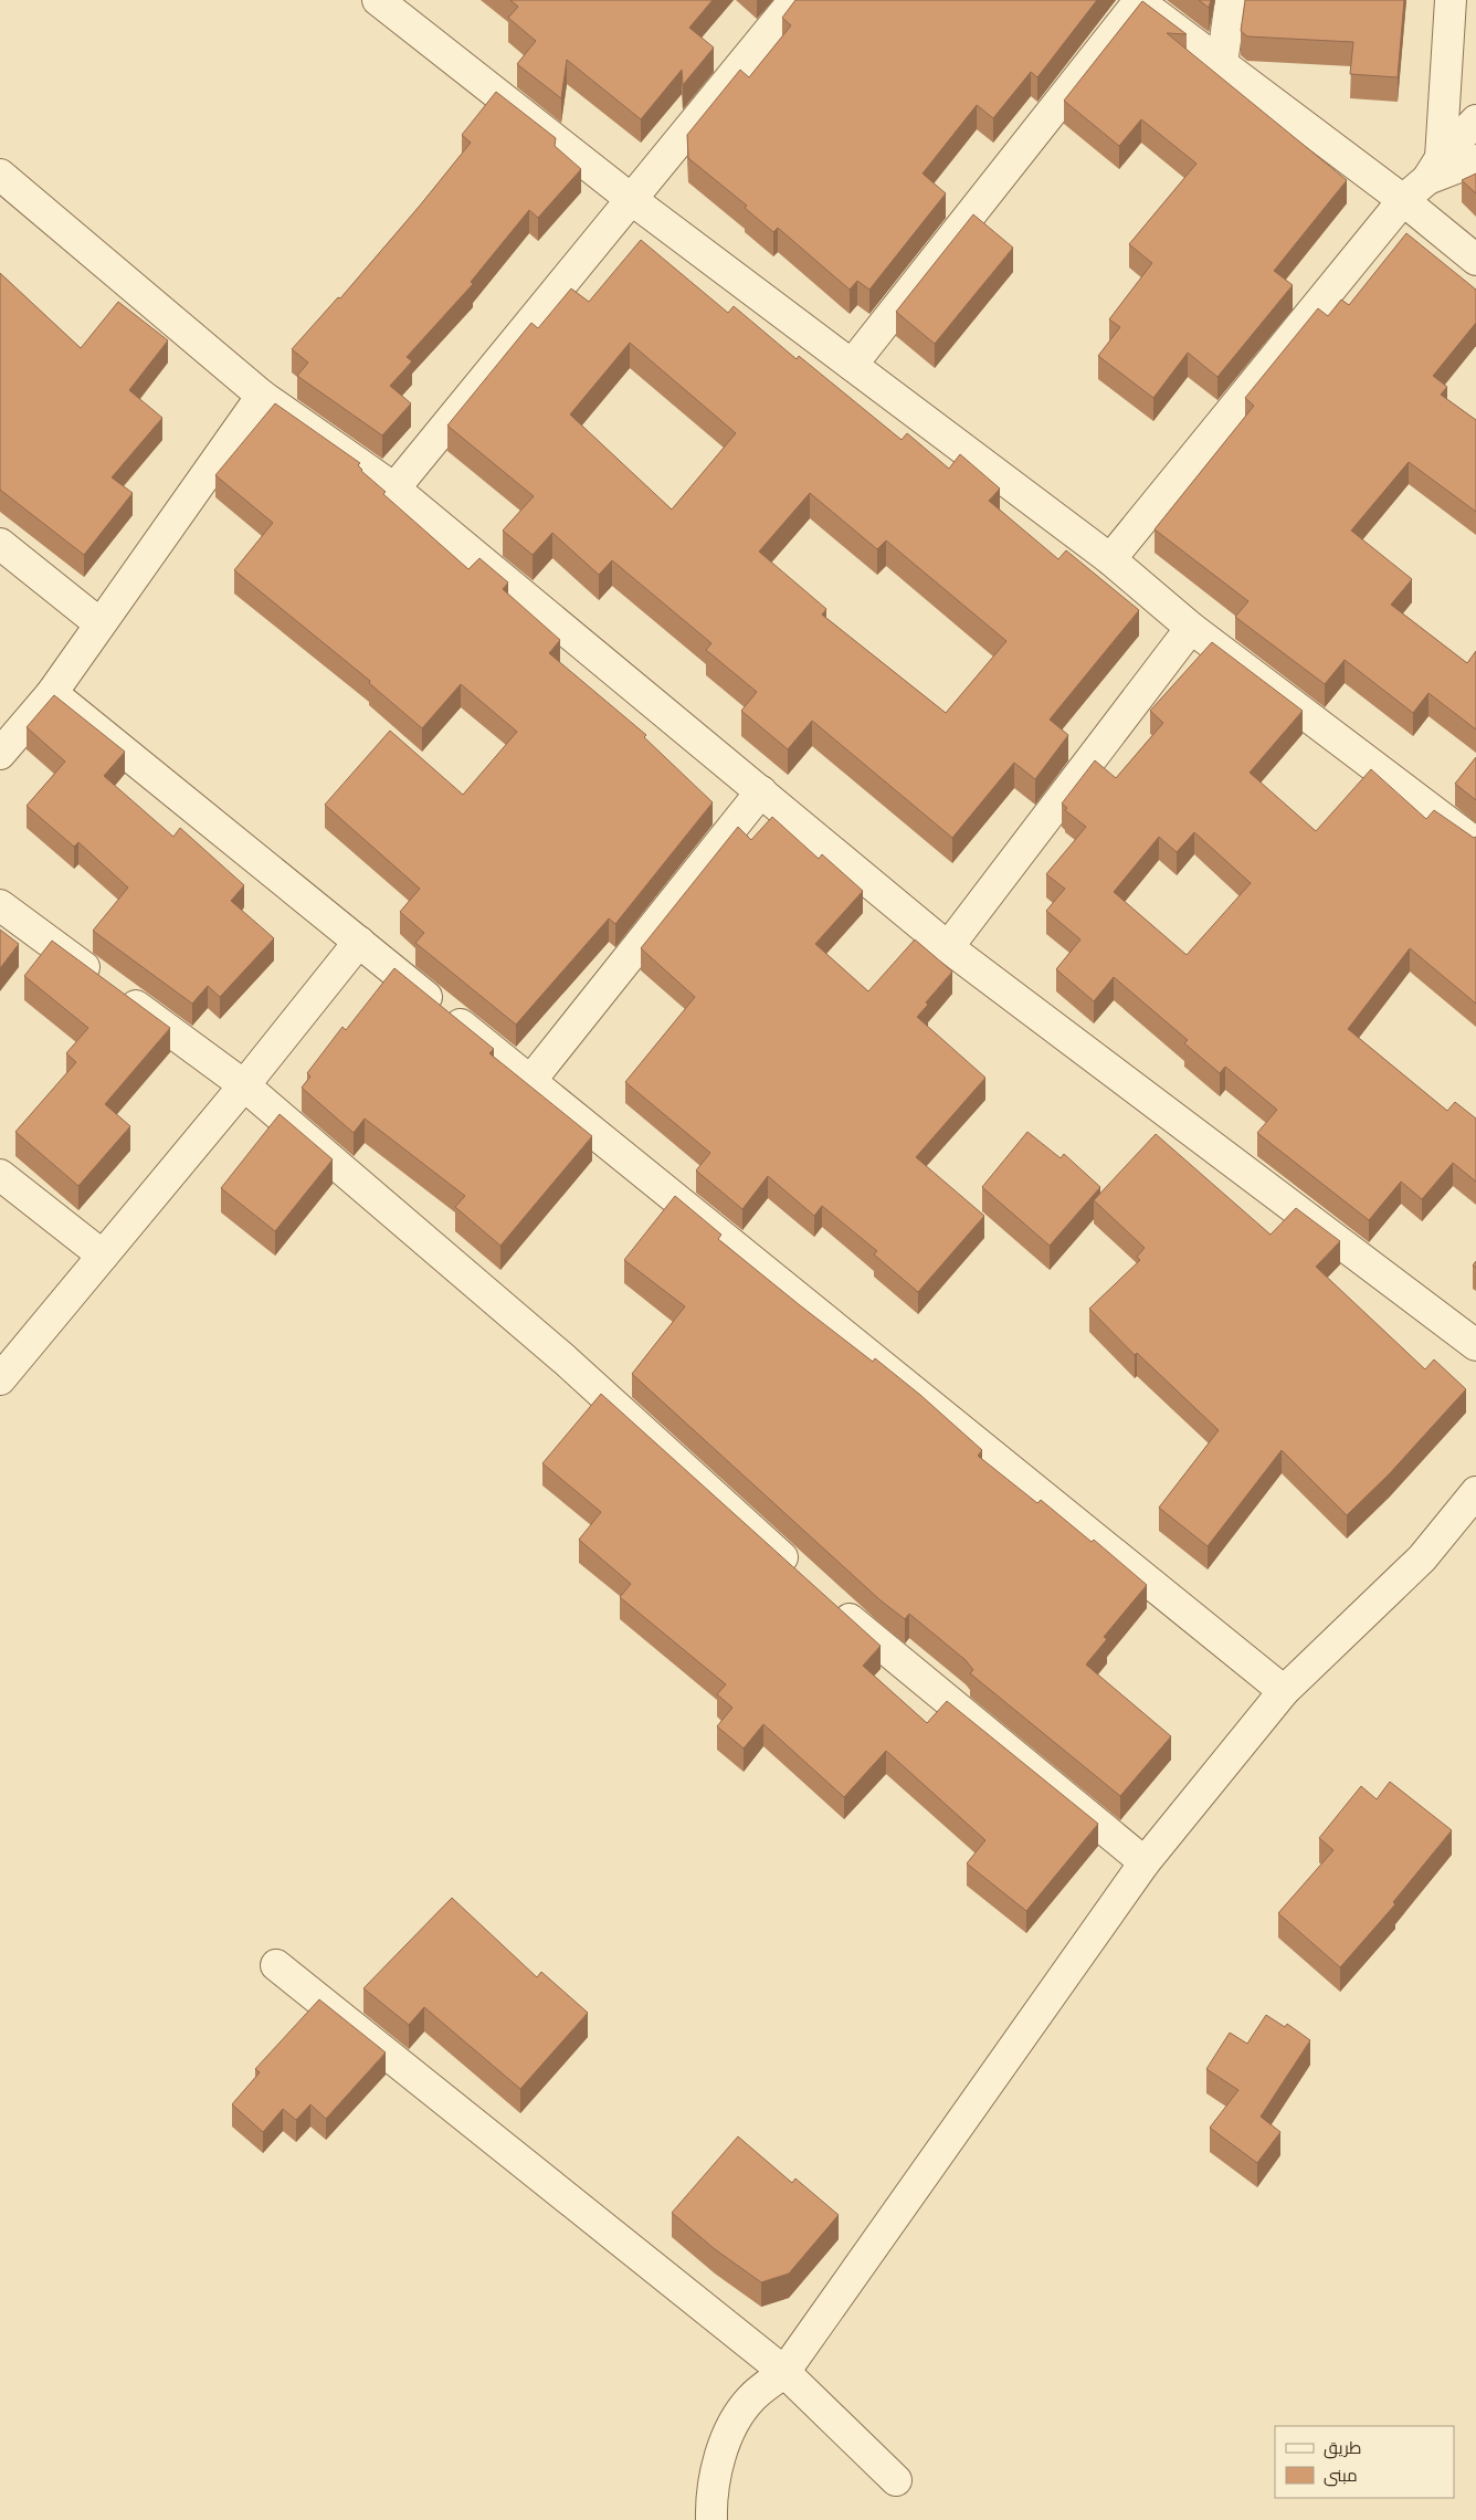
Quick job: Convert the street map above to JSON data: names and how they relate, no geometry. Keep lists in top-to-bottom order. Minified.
{"legend":["طريق","مبنى"]}
